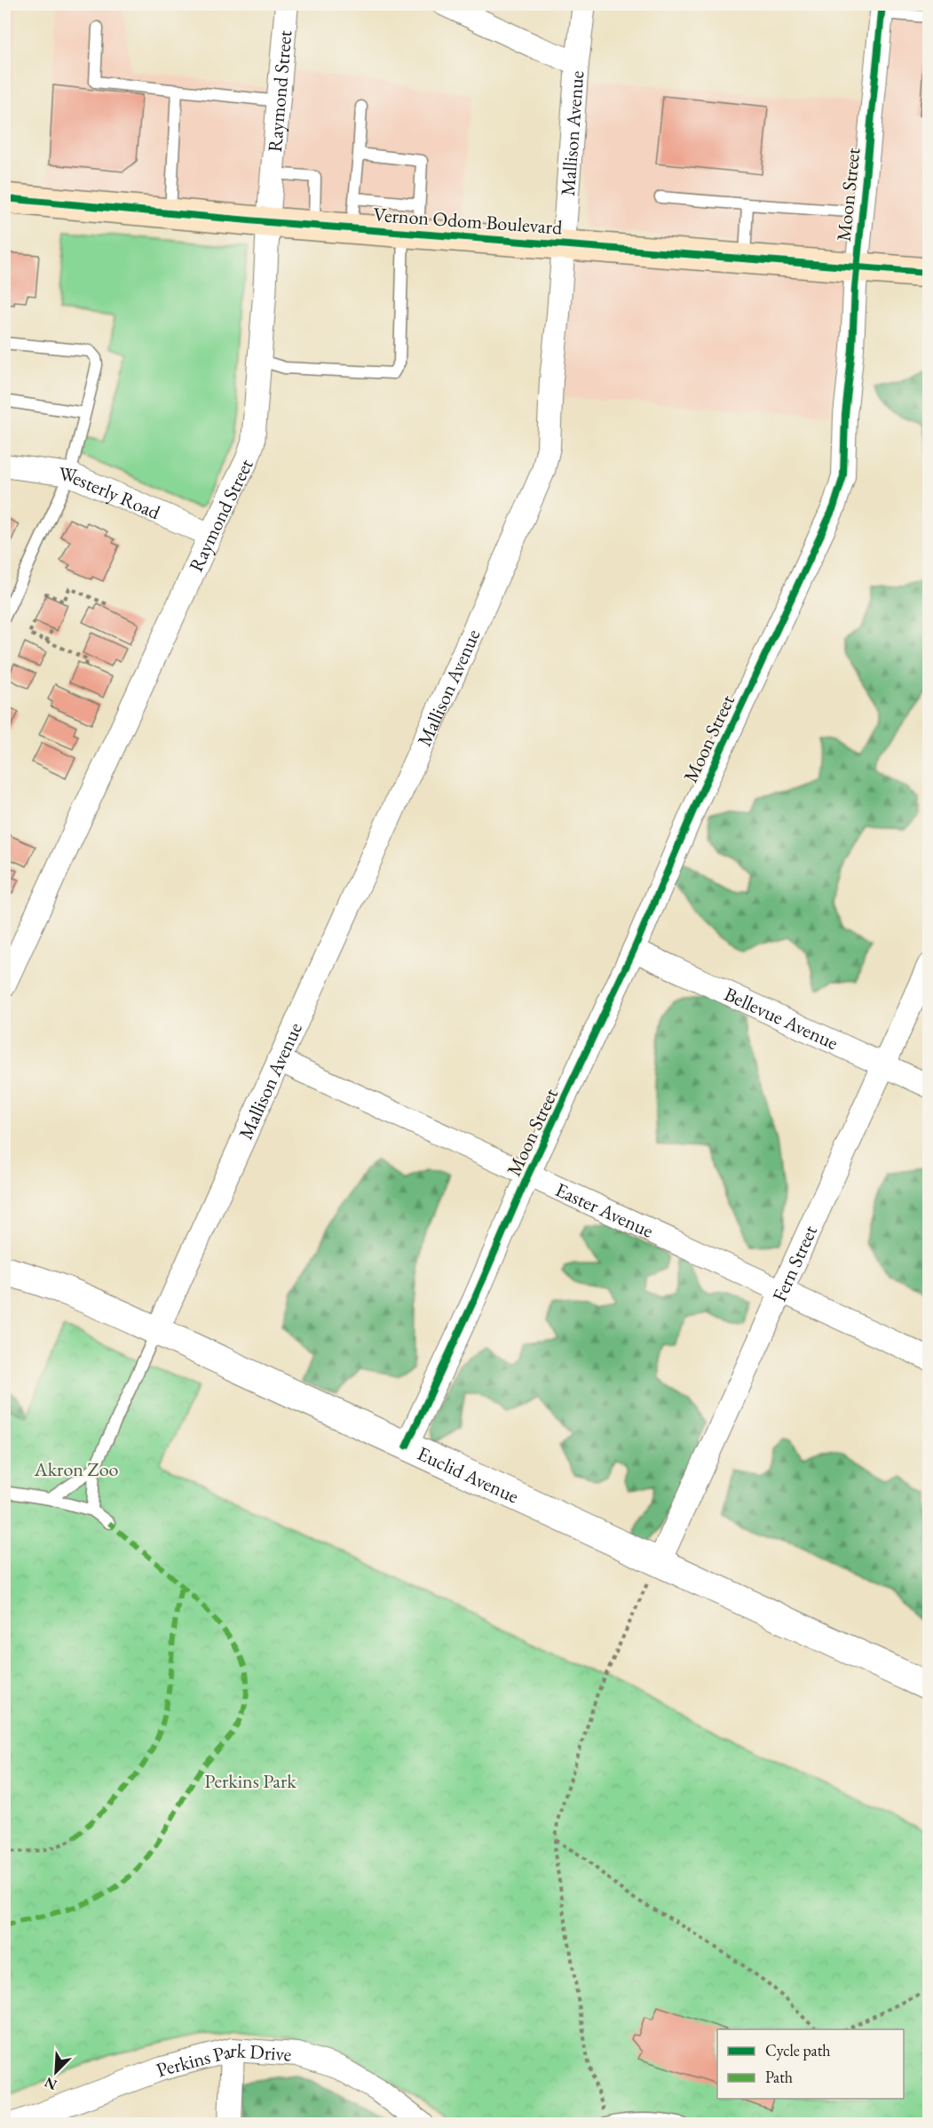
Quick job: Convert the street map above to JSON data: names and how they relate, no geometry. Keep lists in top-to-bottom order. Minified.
{"streets":{"main road":["Vernon Odom Boulevard"],"street":["Raymond Street","Mallison Avenue","Moon Street","Westerly Road","Bellevue Avenue","Easter Avenue","Fern Street","Euclid Avenue","Perkins Park Drive"]},"crossings":[["Raymond Street","Vernon Odom Boulevard"],["Raymond Street","Westerly Road"],["Mallison Avenue","Vernon Odom Boulevard"],["Mallison Avenue","Easter Avenue"],["Mallison Avenue","Euclid Avenue"],["Moon Street","Vernon Odom Boulevard"],["Moon Street","Bellevue Avenue"],["Moon Street","Easter Avenue"],["Moon Street","Euclid Avenue"],["Bellevue Avenue","Fern Street"],["Easter Avenue","Fern Street"],["Fern Street","Euclid Avenue"]],"parks":["Akron Zoo","Perkins Park"],"legend":["Cycle path","Path"],"north":"bottom left"}
